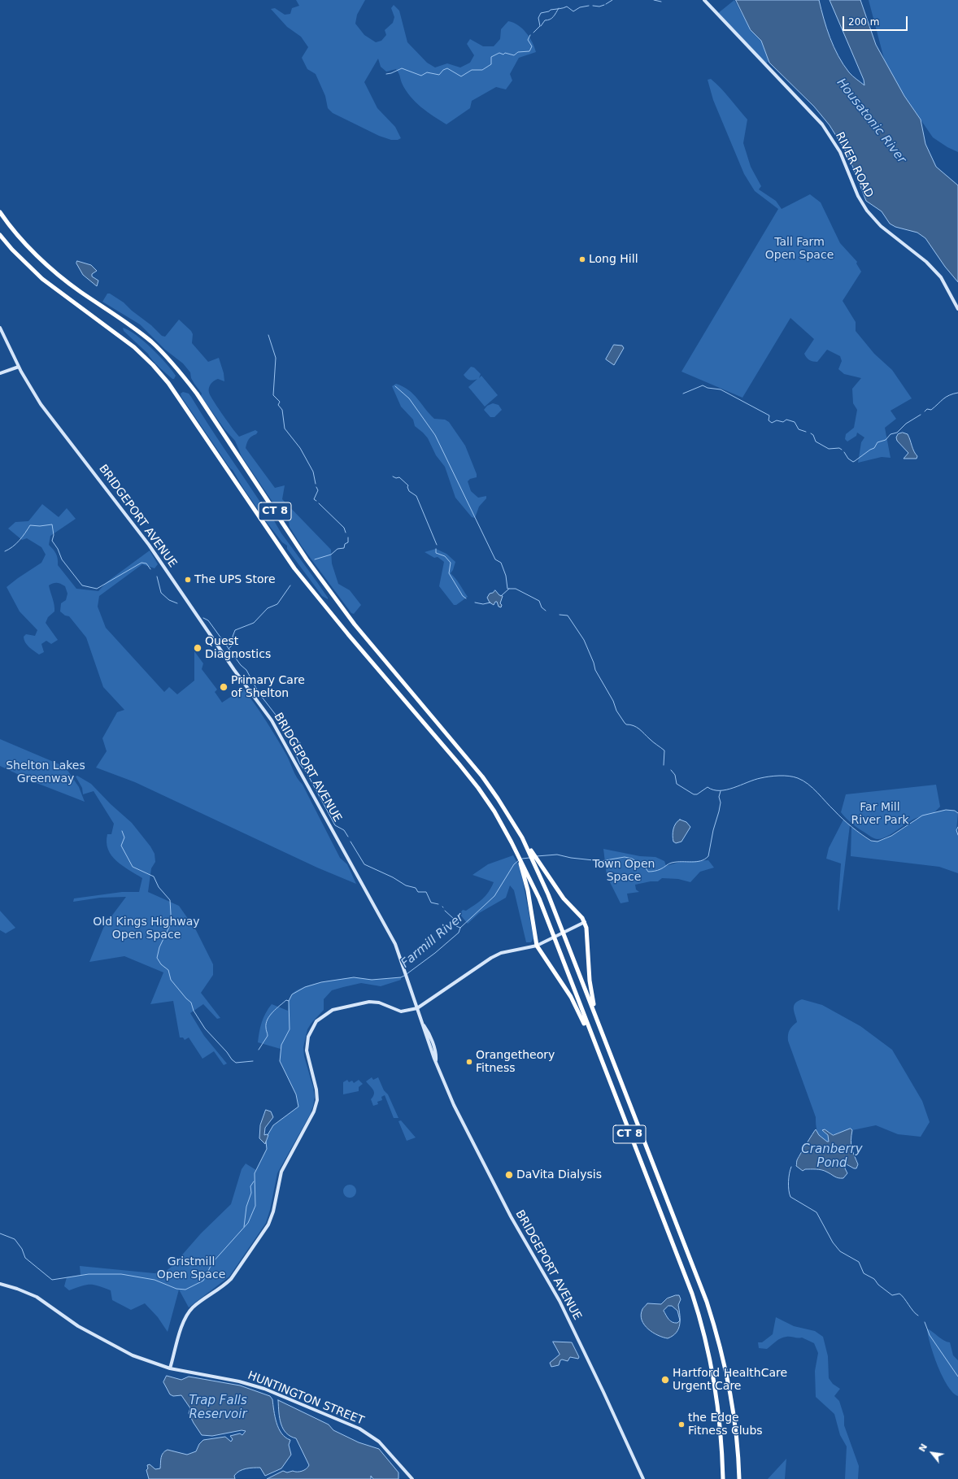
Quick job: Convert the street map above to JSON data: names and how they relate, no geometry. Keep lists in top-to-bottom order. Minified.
{"streets":{"highway":["CT 8"],"main road":["RIVER ROAD","BRIDGEPORT AVENUE","HUNTINGTON STREET"]},"water":["Housatonic River","Farmill River","Cranberry Pond","Trap Falls Reservoir"],"parks":["Tall Farm Open Space","Shelton Lakes Greenway","Far Mill River Park","Town Open Space","Old Kings Highway Open Space","Gristmill Open Space"],"places":["Long Hill","The UPS Store","Quest Diagnostics","Primary Care of Shelton","Orangetheory Fitness","DaVita Dialysis","Hartford HealthCare Urgent Care","the Edge Fitness Clubs"],"scale_bar":"200 m","north":"top left"}
